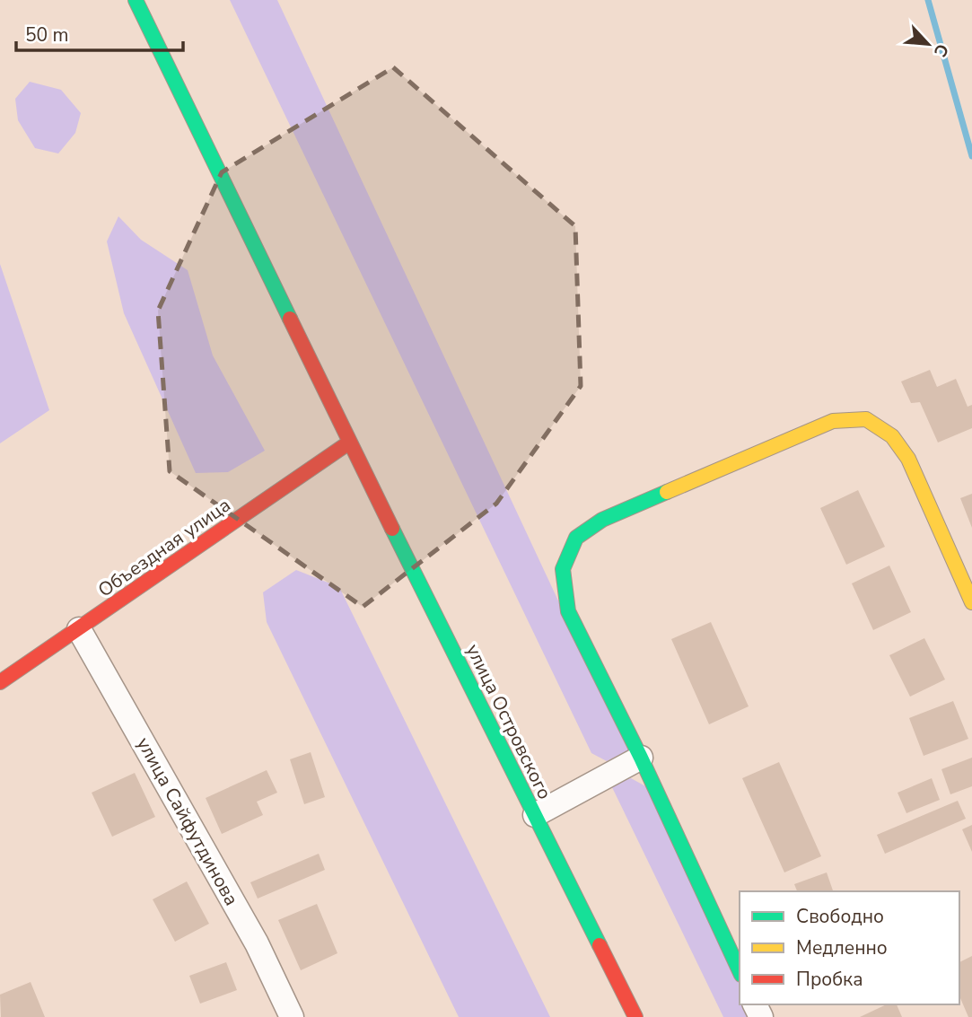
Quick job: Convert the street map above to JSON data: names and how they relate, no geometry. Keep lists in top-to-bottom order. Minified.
{"streets":{"main road":["Объездная улица","улица Островского"],"street":["улица Сайфутдинова"]},"crossings":[["Объездная улица","улица Островского"],["Объездная улица","улица Сайфутдинова"]],"legend":["Свободно","Медленно","Пробка"],"scale_bar":"50 m","north":"bottom right"}
